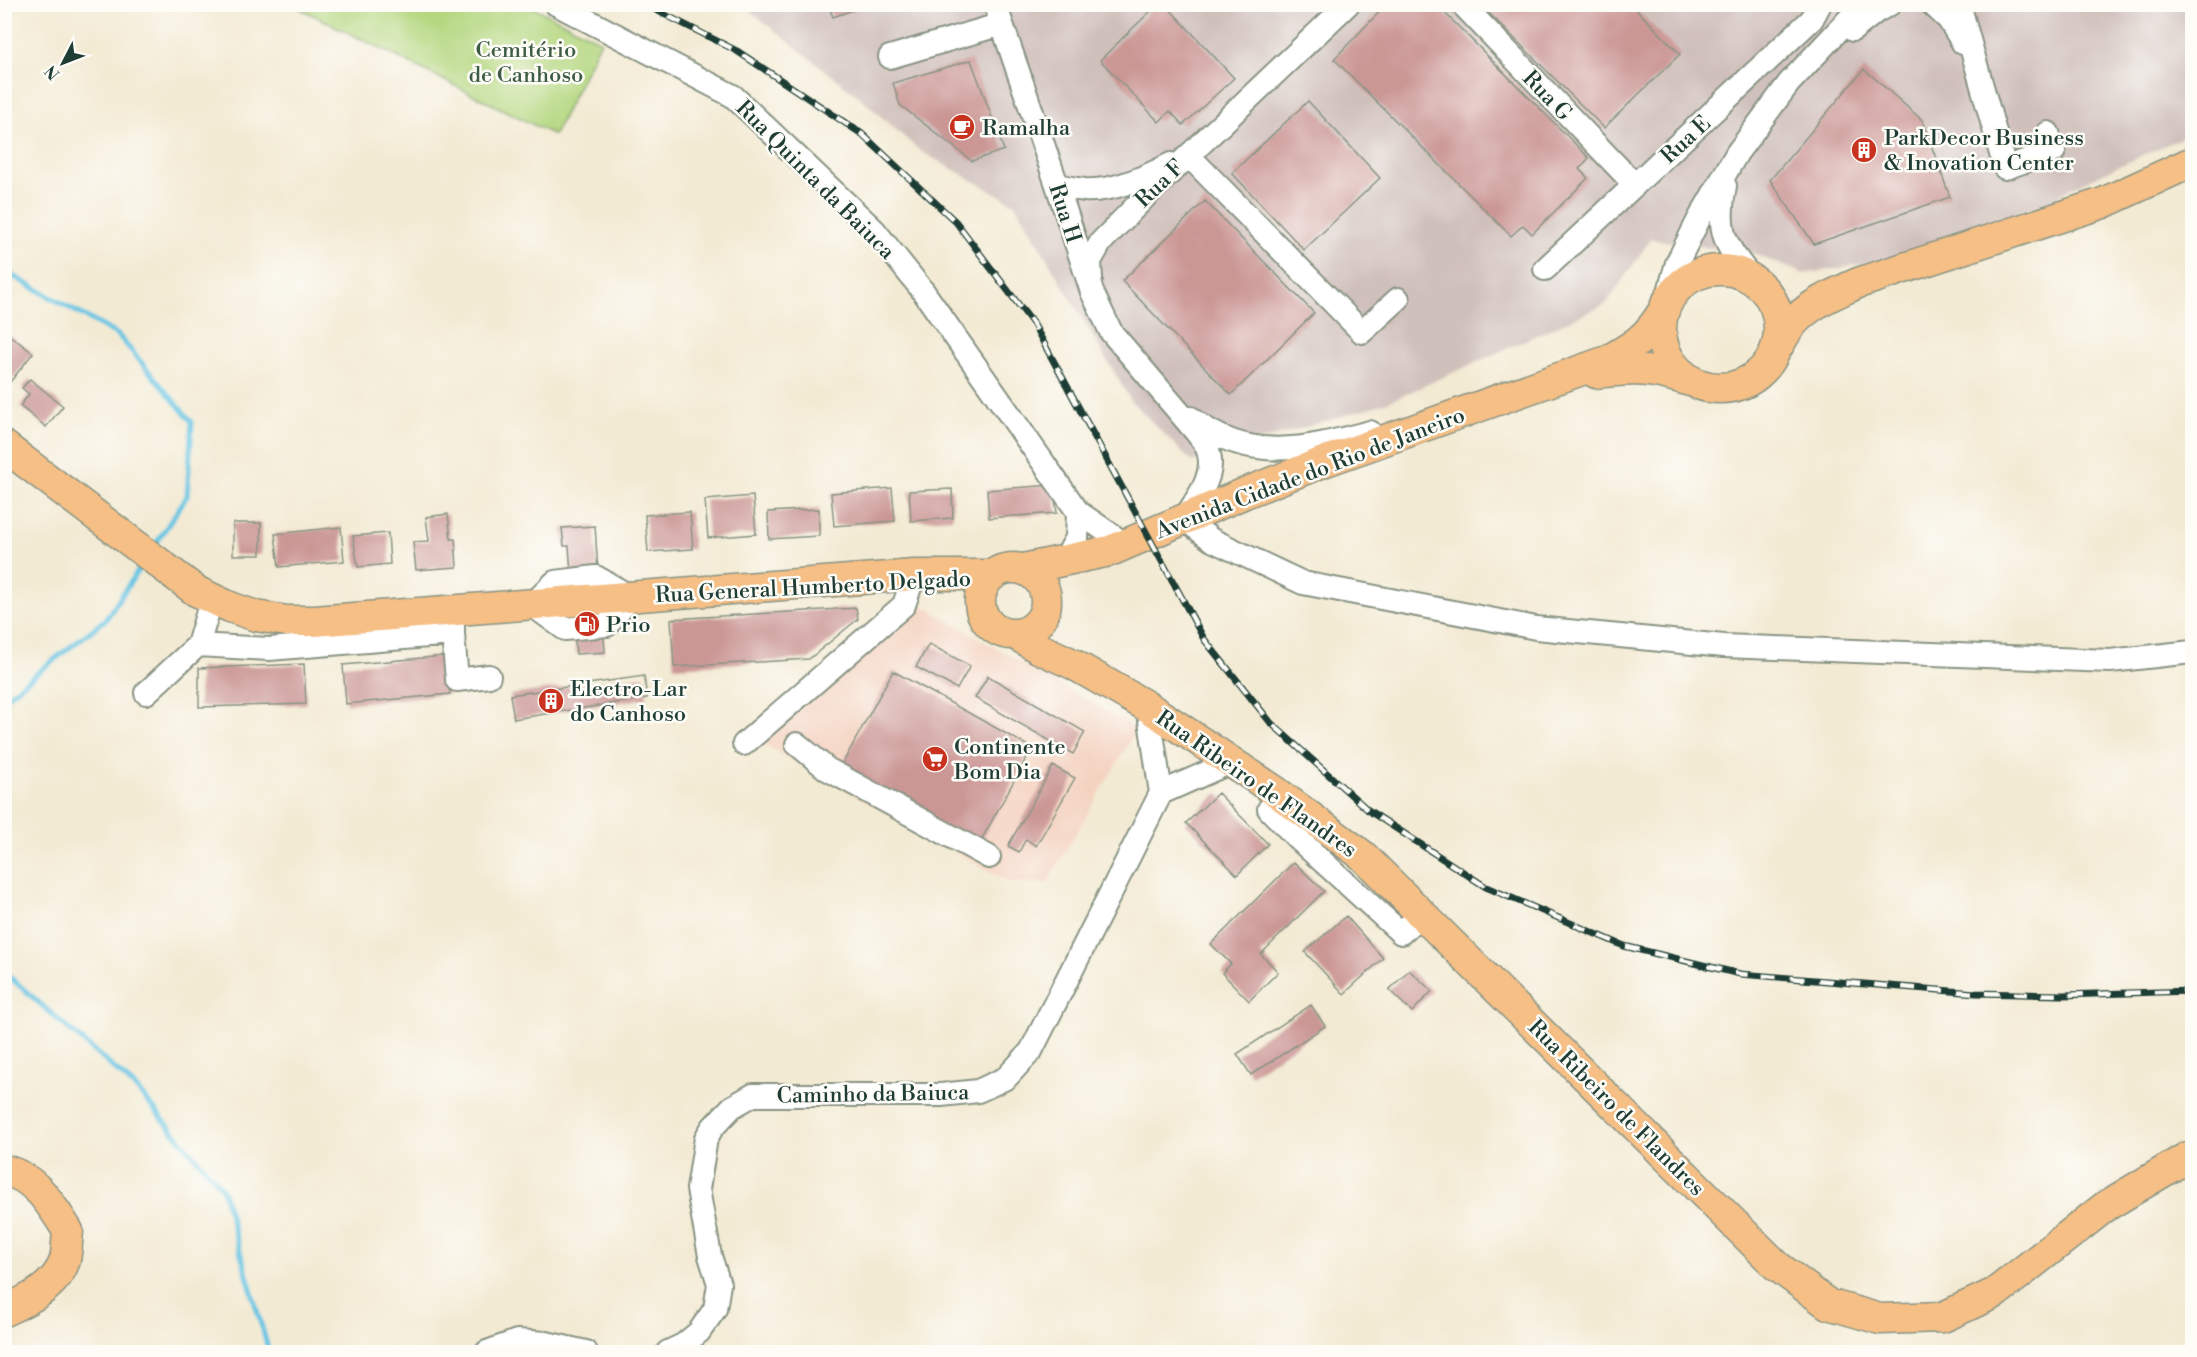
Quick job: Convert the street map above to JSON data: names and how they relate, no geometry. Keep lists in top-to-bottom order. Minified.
{"streets":{"main road":["Avenida Cidade do Rio de Janeiro","Rua General Humberto Delgado","Rua Ribeiro de Flandres"],"street":["Rua G","Rua E","Rua Quinta da Baiuca","Rua F","Rua H","Caminho da Baiuca"]},"crossings":[["Rua G","Rua E"],["Rua Quinta da Baiuca","Avenida Cidade do Rio de Janeiro"],["Rua F","Rua H"],["Rua H","Avenida Cidade do Rio de Janeiro"],["Rua General Humberto Delgado","Rua Ribeiro de Flandres"]],"parks":["Cemitério de Canhoso"],"places":{"cafe":["Ramalha"],"building":["ParkDecor Business & Inovation Center","Electro-Lar do Canhoso"],"fuel station":["Prio"],"supermarket":["Continente Bom Dia"]},"north":"bottom left"}
